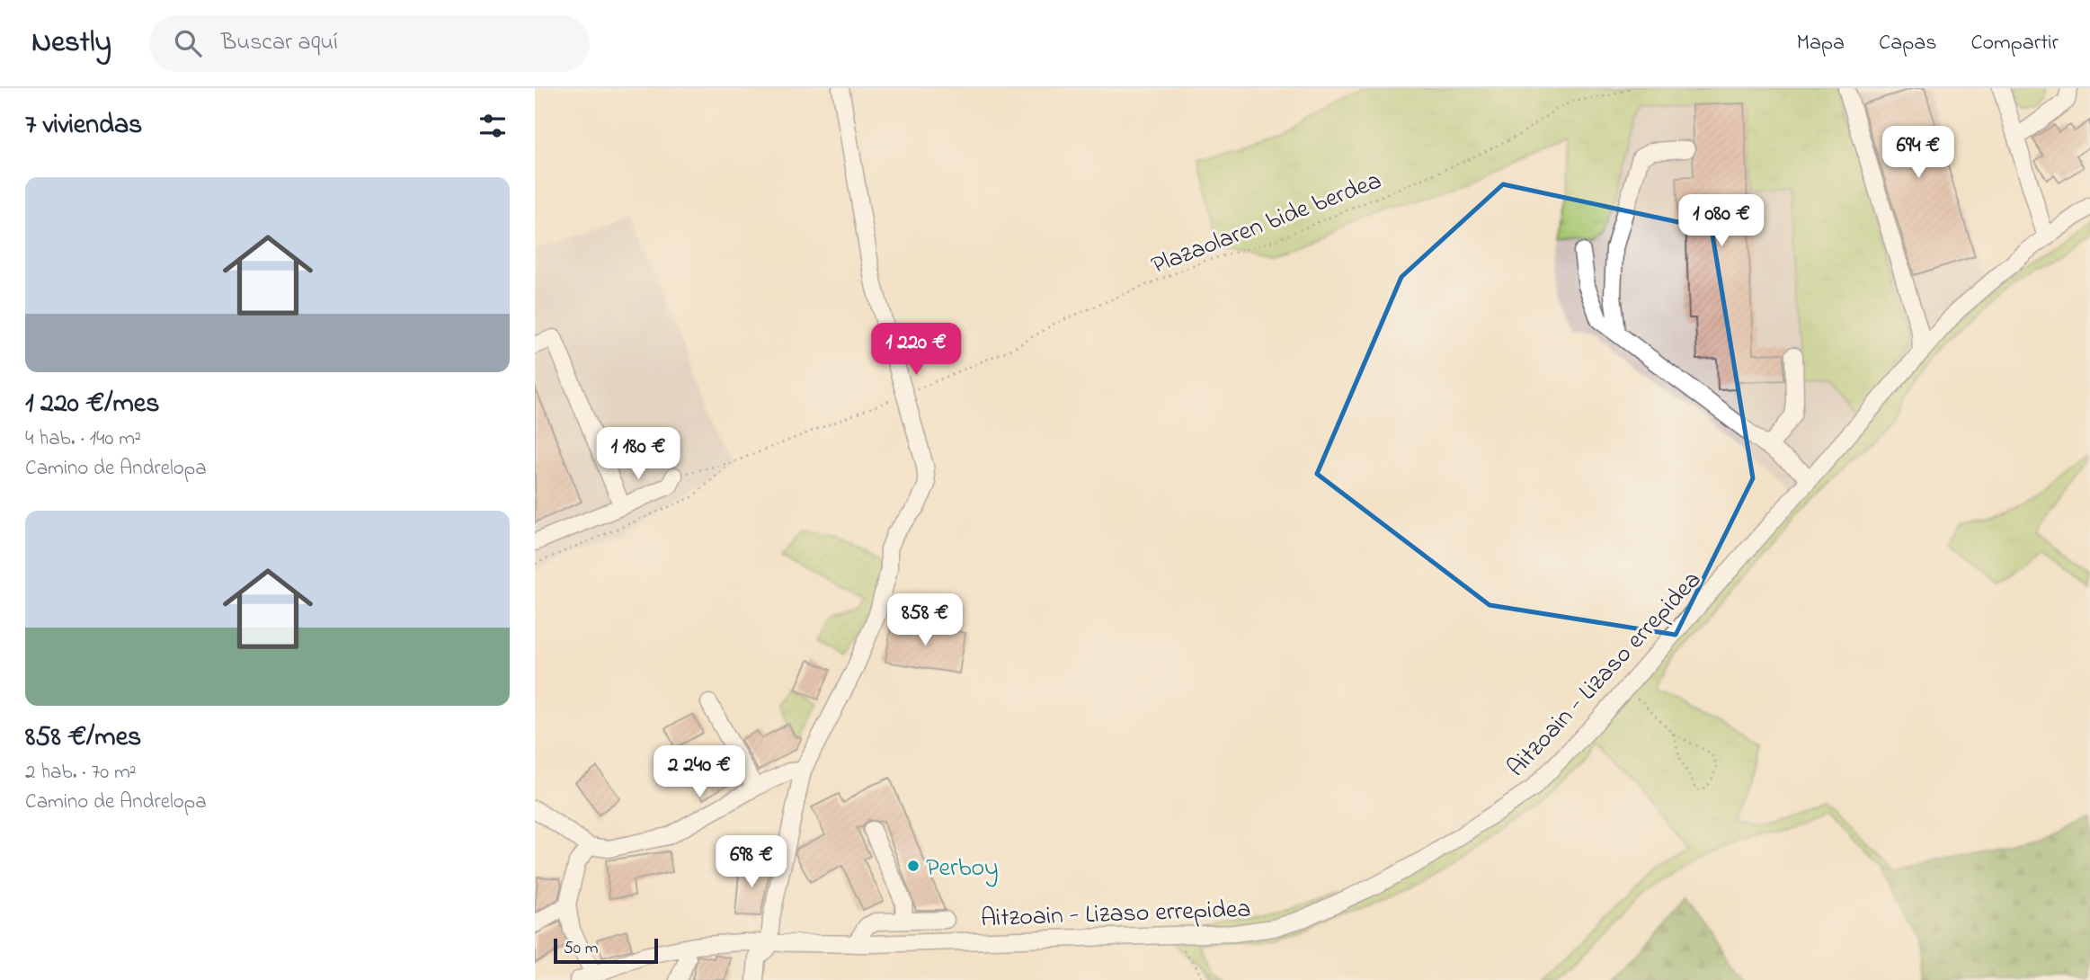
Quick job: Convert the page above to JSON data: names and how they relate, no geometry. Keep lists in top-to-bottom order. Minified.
{"streets":{"street":["Aitzoain - Lizaso errepidea"],"path":["Plazaolaren bide berdea"]},"places":["Perboy"],"scale_bar":"50 m","page":{"header":"Nestly","search":"Buscar aquí","nav":["Mapa","Capas","Compartir"],"heading":"7 viviendas","price":["694 €","1 080 €","1 220 €","1 180 €","858 €","2 240 €","698 €"],"list":[{"name":"1 220 €/mes","note":"4 hab. · 140 m² · Camino de Andrelopa"},{"name":"858 €/mes","note":"2 hab. · 70 m² · Camino de Andrelopa"}],"scale":"50 m"}}
